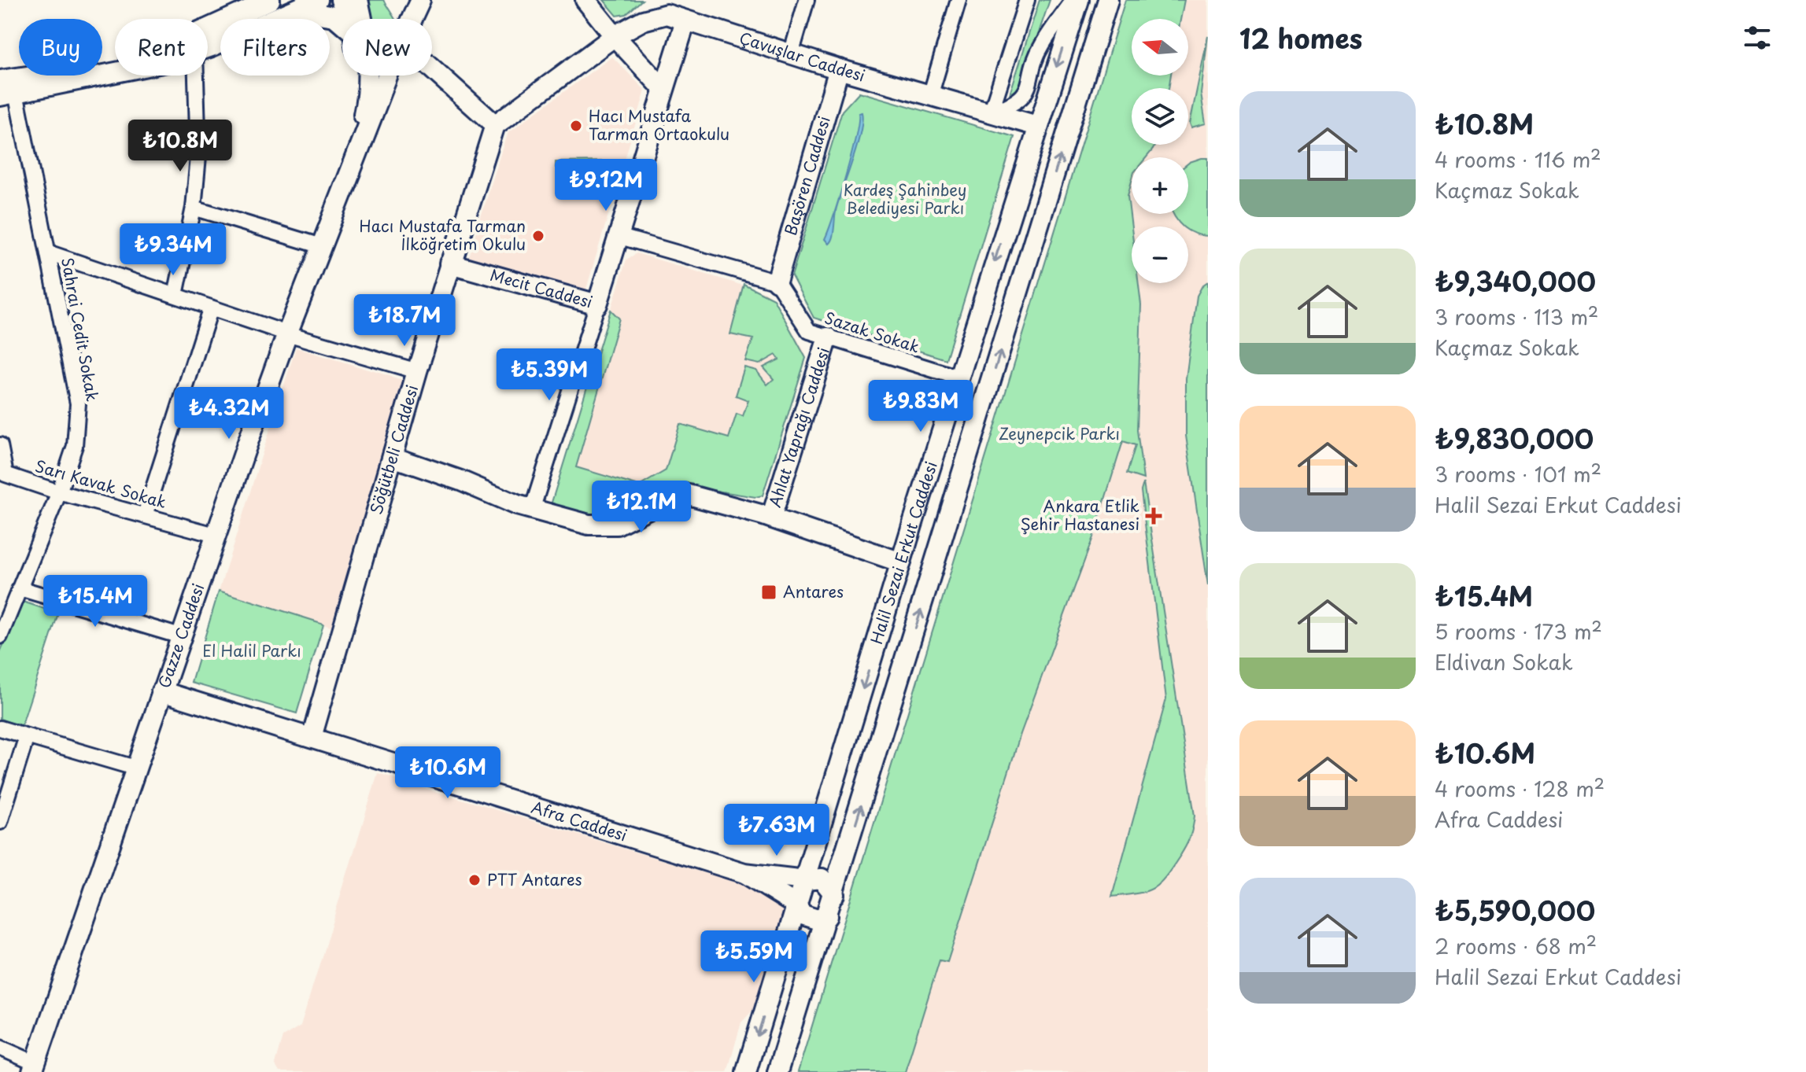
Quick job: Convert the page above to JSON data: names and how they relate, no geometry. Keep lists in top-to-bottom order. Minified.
{"streets":{"main road":["Çavuşlar Caddesi","Başören Caddesi","Mecit Caddesi","Ahlat Yaprağı Caddesi","Söğütbeli Caddesi","Halil Sezai Erkut Caddesi","Gazze Caddesi","Afra Caddesi"],"street":["Sahrai Cedit Sokak","Sazak Sokak","Sarı Kavak Sokak"]},"crossings":[["Çavuşlar Caddesi","Başören Caddesi"],["Çavuşlar Caddesi","Mecit Caddesi"],["Çavuşlar Caddesi","Halil Sezai Erkut Caddesi"],["Başören Caddesi","Sazak Sokak"],["Mecit Caddesi","Söğütbeli Caddesi"],["Sahrai Cedit Sokak","Sarı Kavak Sokak"],["Sazak Sokak","Ahlat Yaprağı Caddesi"],["Sazak Sokak","Halil Sezai Erkut Caddesi"],["Söğütbeli Caddesi","Afra Caddesi"],["Sarı Kavak Sokak","Gazze Caddesi"],["Halil Sezai Erkut Caddesi","Afra Caddesi"],["Gazze Caddesi","Afra Caddesi"]],"parks":["Kardeş Şahinbey Belediyesi Parkı","Zeynepcik Parkı","El Halil Parkı"],"places":{"other":["Hacı Mustafa Tarman Ortaokulu","Hacı Mustafa Tarman İlköğretim Okulu","PTT Antares"],"health":["Ankara Etlik Şehir Hastanesi"],"transit":["Antares"]},"north":"left","page":{"heading":"12 homes","map_buttons":["+","−"],"chip":["Buy","Rent","Filters","New"],"list":[{"name":"₺10.8M","note":"4 rooms · 116 m² · Kaçmaz Sokak"},{"name":"₺9,340,000","note":"3 rooms · 113 m² · Kaçmaz Sokak"},{"name":"₺9,830,000","note":"3 rooms · 101 m² · Halil Sezai Erkut Caddesi"},{"name":"₺15.4M","note":"5 rooms · 173 m² · Eldivan Sokak"},{"name":"₺10.6M","note":"4 rooms · 128 m² · Afra Caddesi"},{"name":"₺5,590,000","note":"2 rooms · 68 m² · Halil Sezai Erkut Caddesi"}],"price":["₺10.8M","₺9.12M","₺9.34M","₺18.7M","₺5.39M","₺9.83M","₺4.32M","₺12.1M","₺15.4M","₺10.6M","₺7.63M","₺5.59M"]}}
